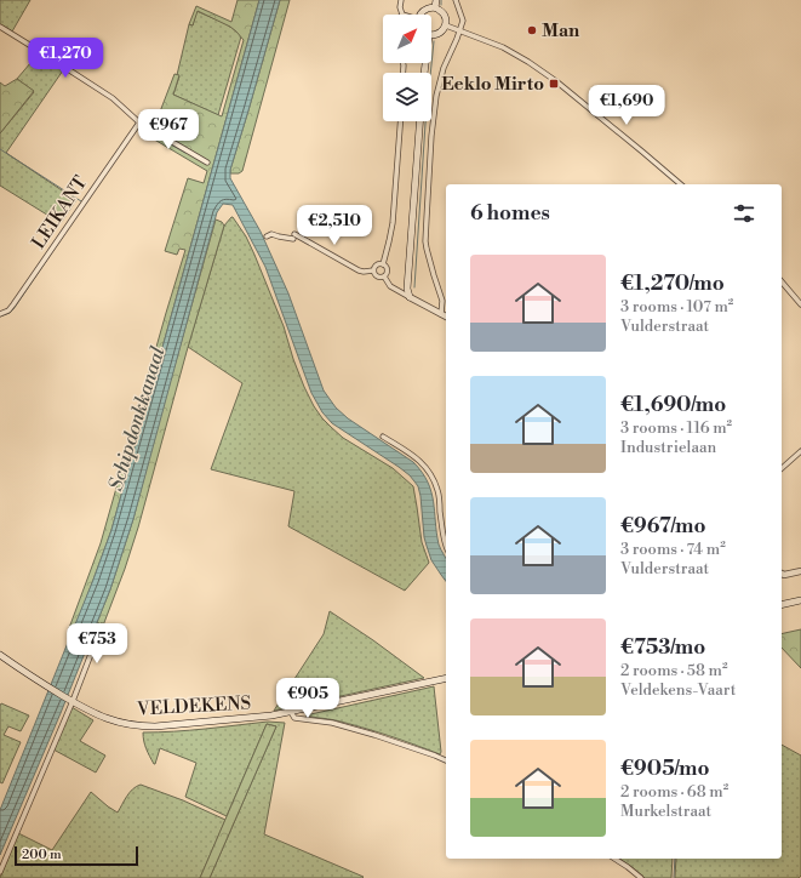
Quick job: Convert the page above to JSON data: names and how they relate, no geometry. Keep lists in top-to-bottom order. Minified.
{"streets":{"main road":["VELDEKENS"],"street":["LEIKANT"]},"water":["Schipdonkkanaal"],"places":{"other":["Man"],"transit":["Eeklo Mirto"]},"scale_bar":"200 m","north":"top right","page":{"price":["€1,270","€1,690","€967","€2,510","€753","€905"],"heading":"6 homes","list":[{"name":"€1,270/mo","note":"3 rooms · 107 m² · Vulderstraat"},{"name":"€1,690/mo","note":"3 rooms · 116 m² · Industrielaan"},{"name":"€967/mo","note":"3 rooms · 74 m² · Vulderstraat"},{"name":"€753/mo","note":"2 rooms · 58 m² · Veldekens-Vaart"},{"name":"€905/mo","note":"2 rooms · 68 m² · Murkelstraat"}],"scale":"200 m"}}
